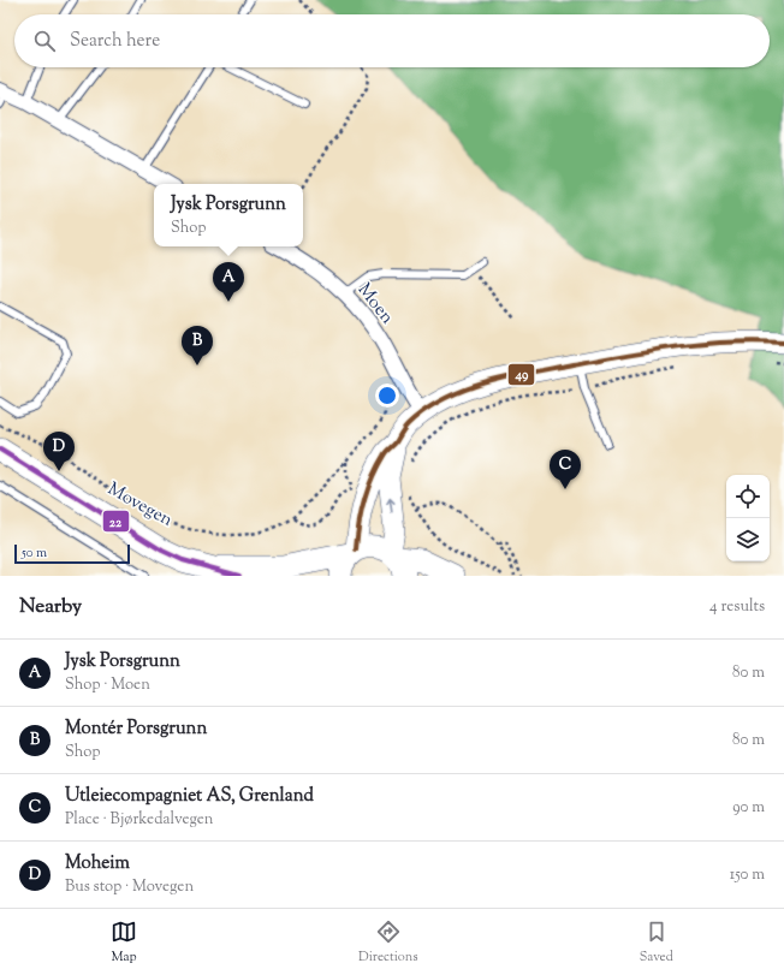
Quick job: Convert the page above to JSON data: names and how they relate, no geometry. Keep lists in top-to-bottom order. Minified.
{"streets":{"main road":["Movegen"],"street":["Moen"]},"lines":["transit line 49","transit line 22"],"scale_bar":"50 m","page":{"search":"Search here","popup":["Jysk Porsgrunn","Shop"],"pins":["A","B","D","C"],"scale":"50 m","heading":["Nearby","4 results"],"list":[{"mark":"A","name":"Jysk Porsgrunn","note":"Shop · Moen","value":"80 m"},{"mark":"B","name":"Montér Porsgrunn","note":"Shop","value":"80 m"},{"mark":"C","name":"Utleiecompagniet AS, Grenland","note":"Place · Bjørkedalvegen","value":"90 m"},{"mark":"D","name":"Moheim","note":"Bus stop · Movegen","value":"150 m"}],"nav":["Map","Directions","Saved"]}}
